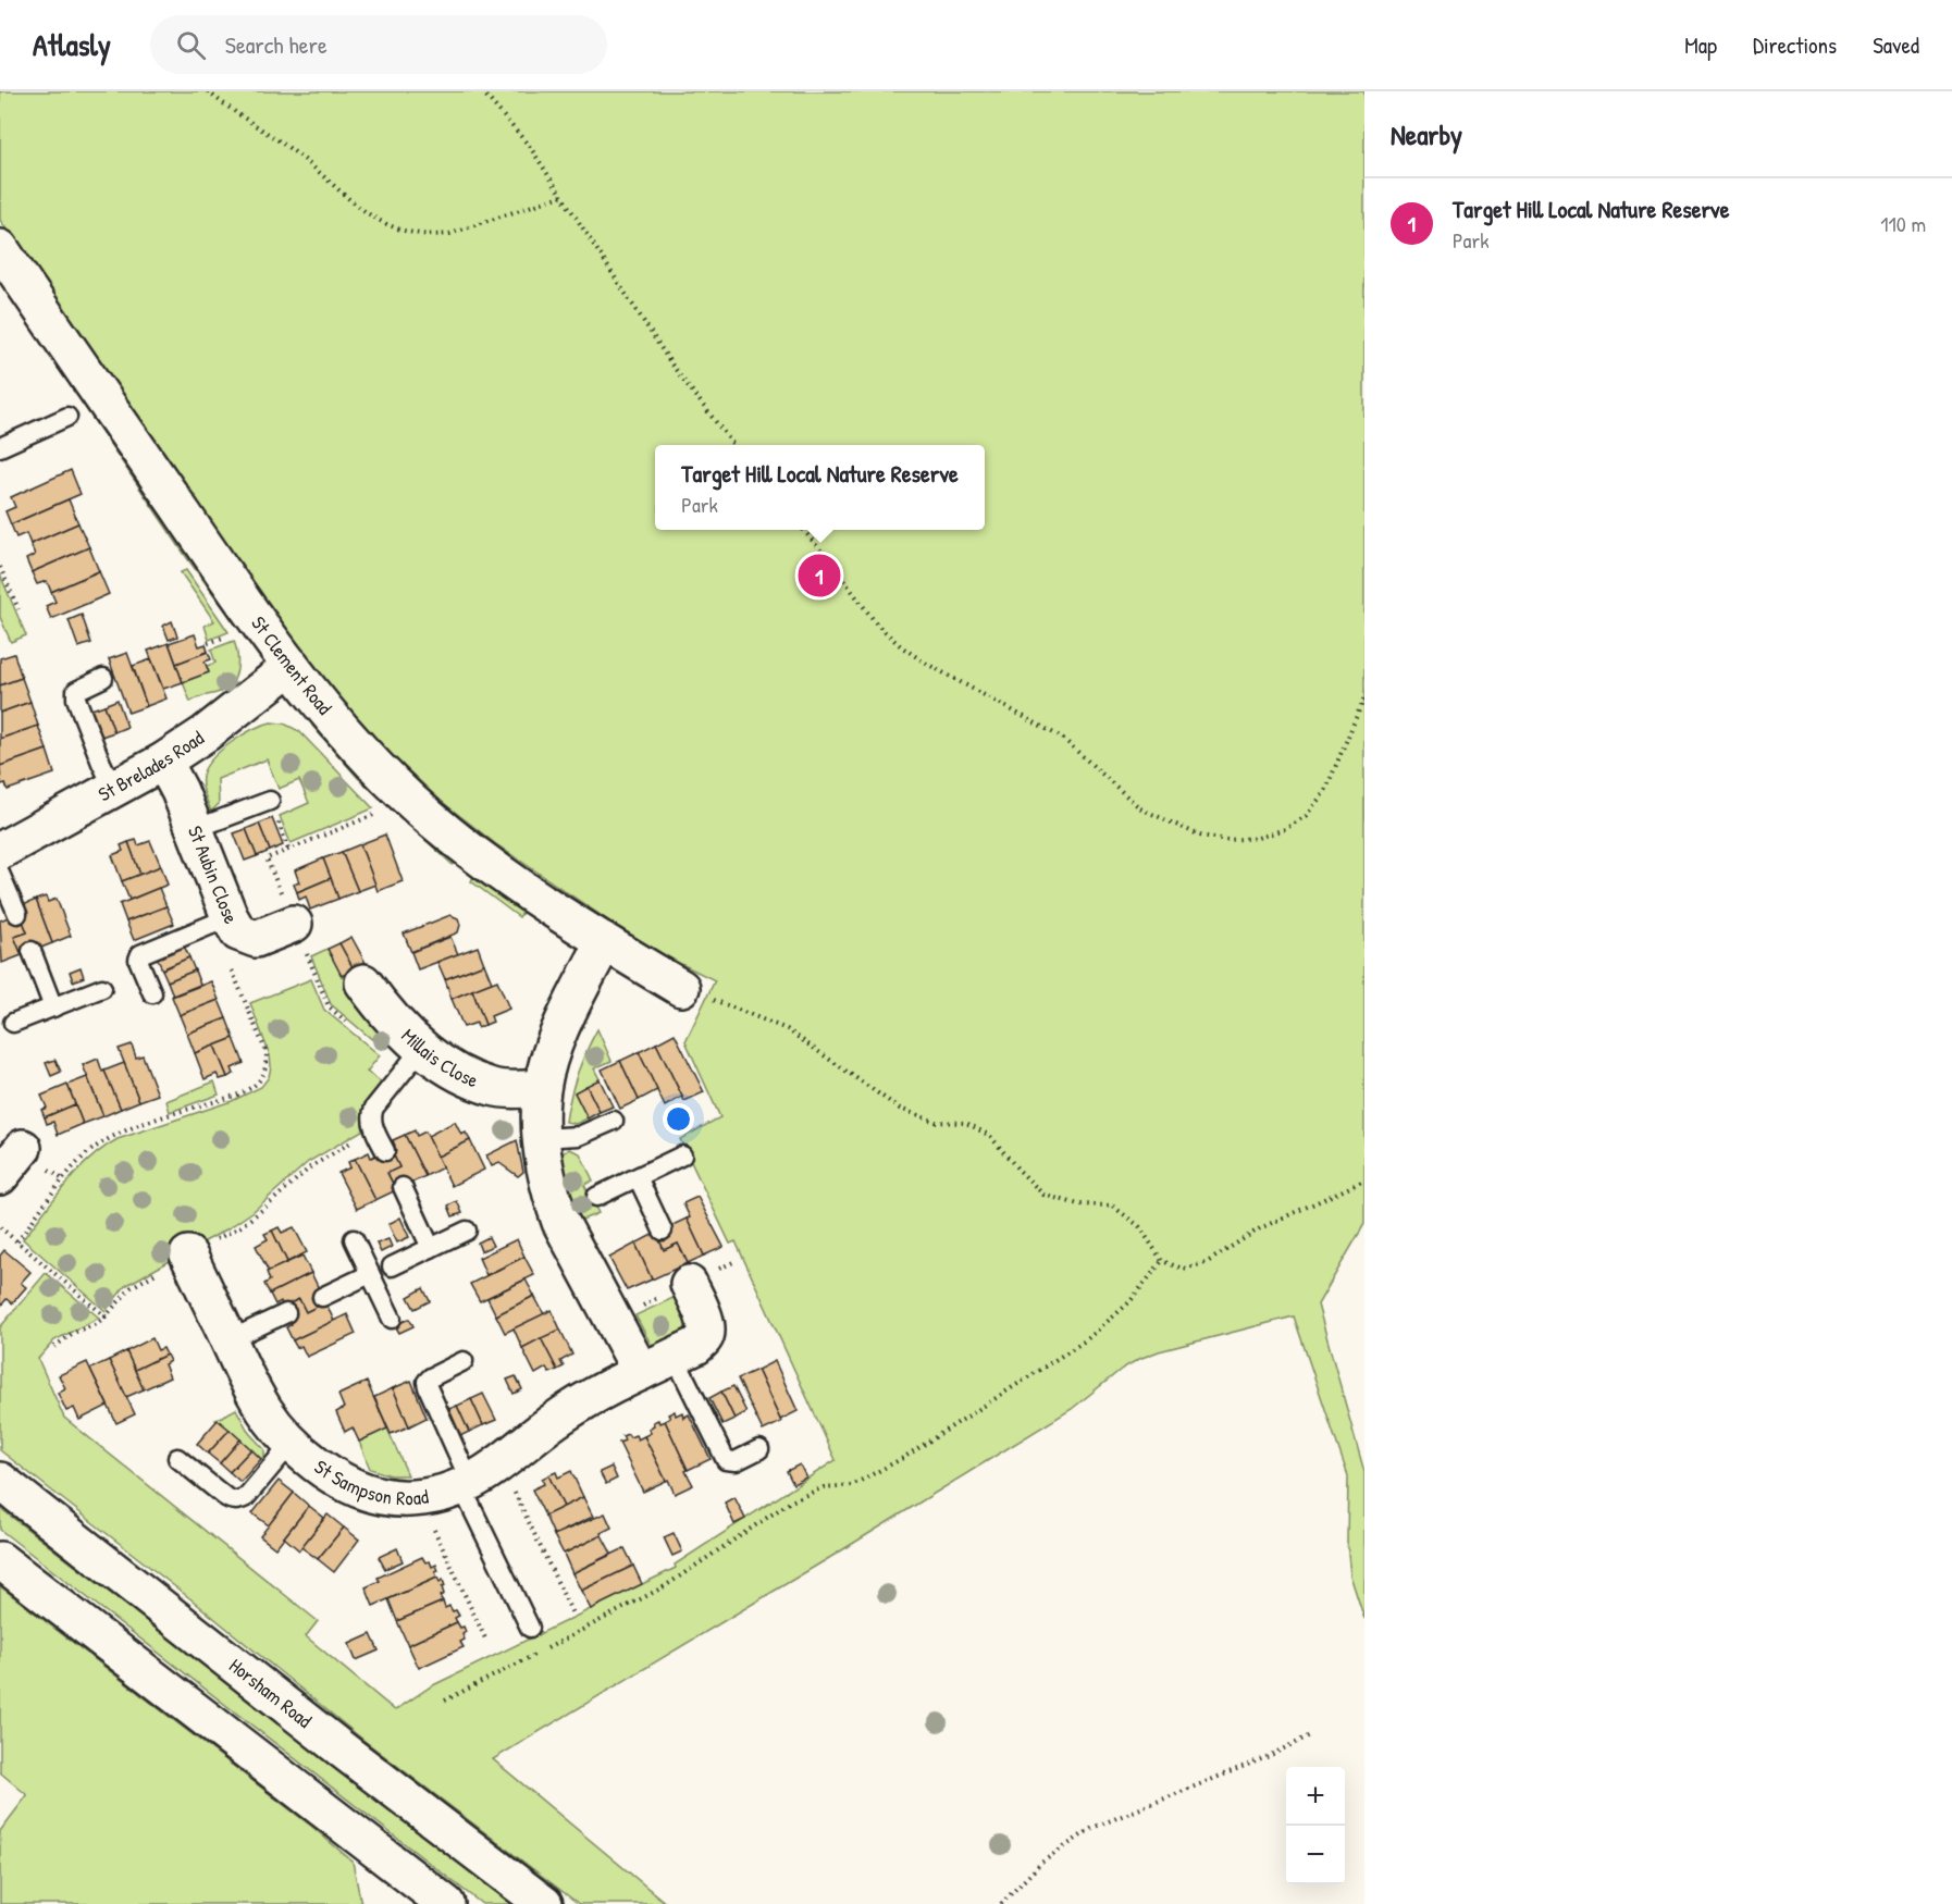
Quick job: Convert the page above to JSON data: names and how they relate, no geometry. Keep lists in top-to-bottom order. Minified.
{"streets":{"street":["St Clement Road","St Brelades Road","St Aubin Close","Millais Close","St Sampson Road","Horsham Road"]},"crossings":[["St Clement Road","St Brelades Road"],["St Brelades Road","St Aubin Close"]],"page":{"header":"Atlasly","search":"Search here","nav":["Map","Directions","Saved"],"heading":"Nearby","list":[{"mark":"1","name":"Target Hill Local Nature Reserve","note":"Park","value":"110 m"}],"popup":["Target Hill Local Nature Reserve","Park"],"pins":"1","map_buttons":["+","−"]}}
